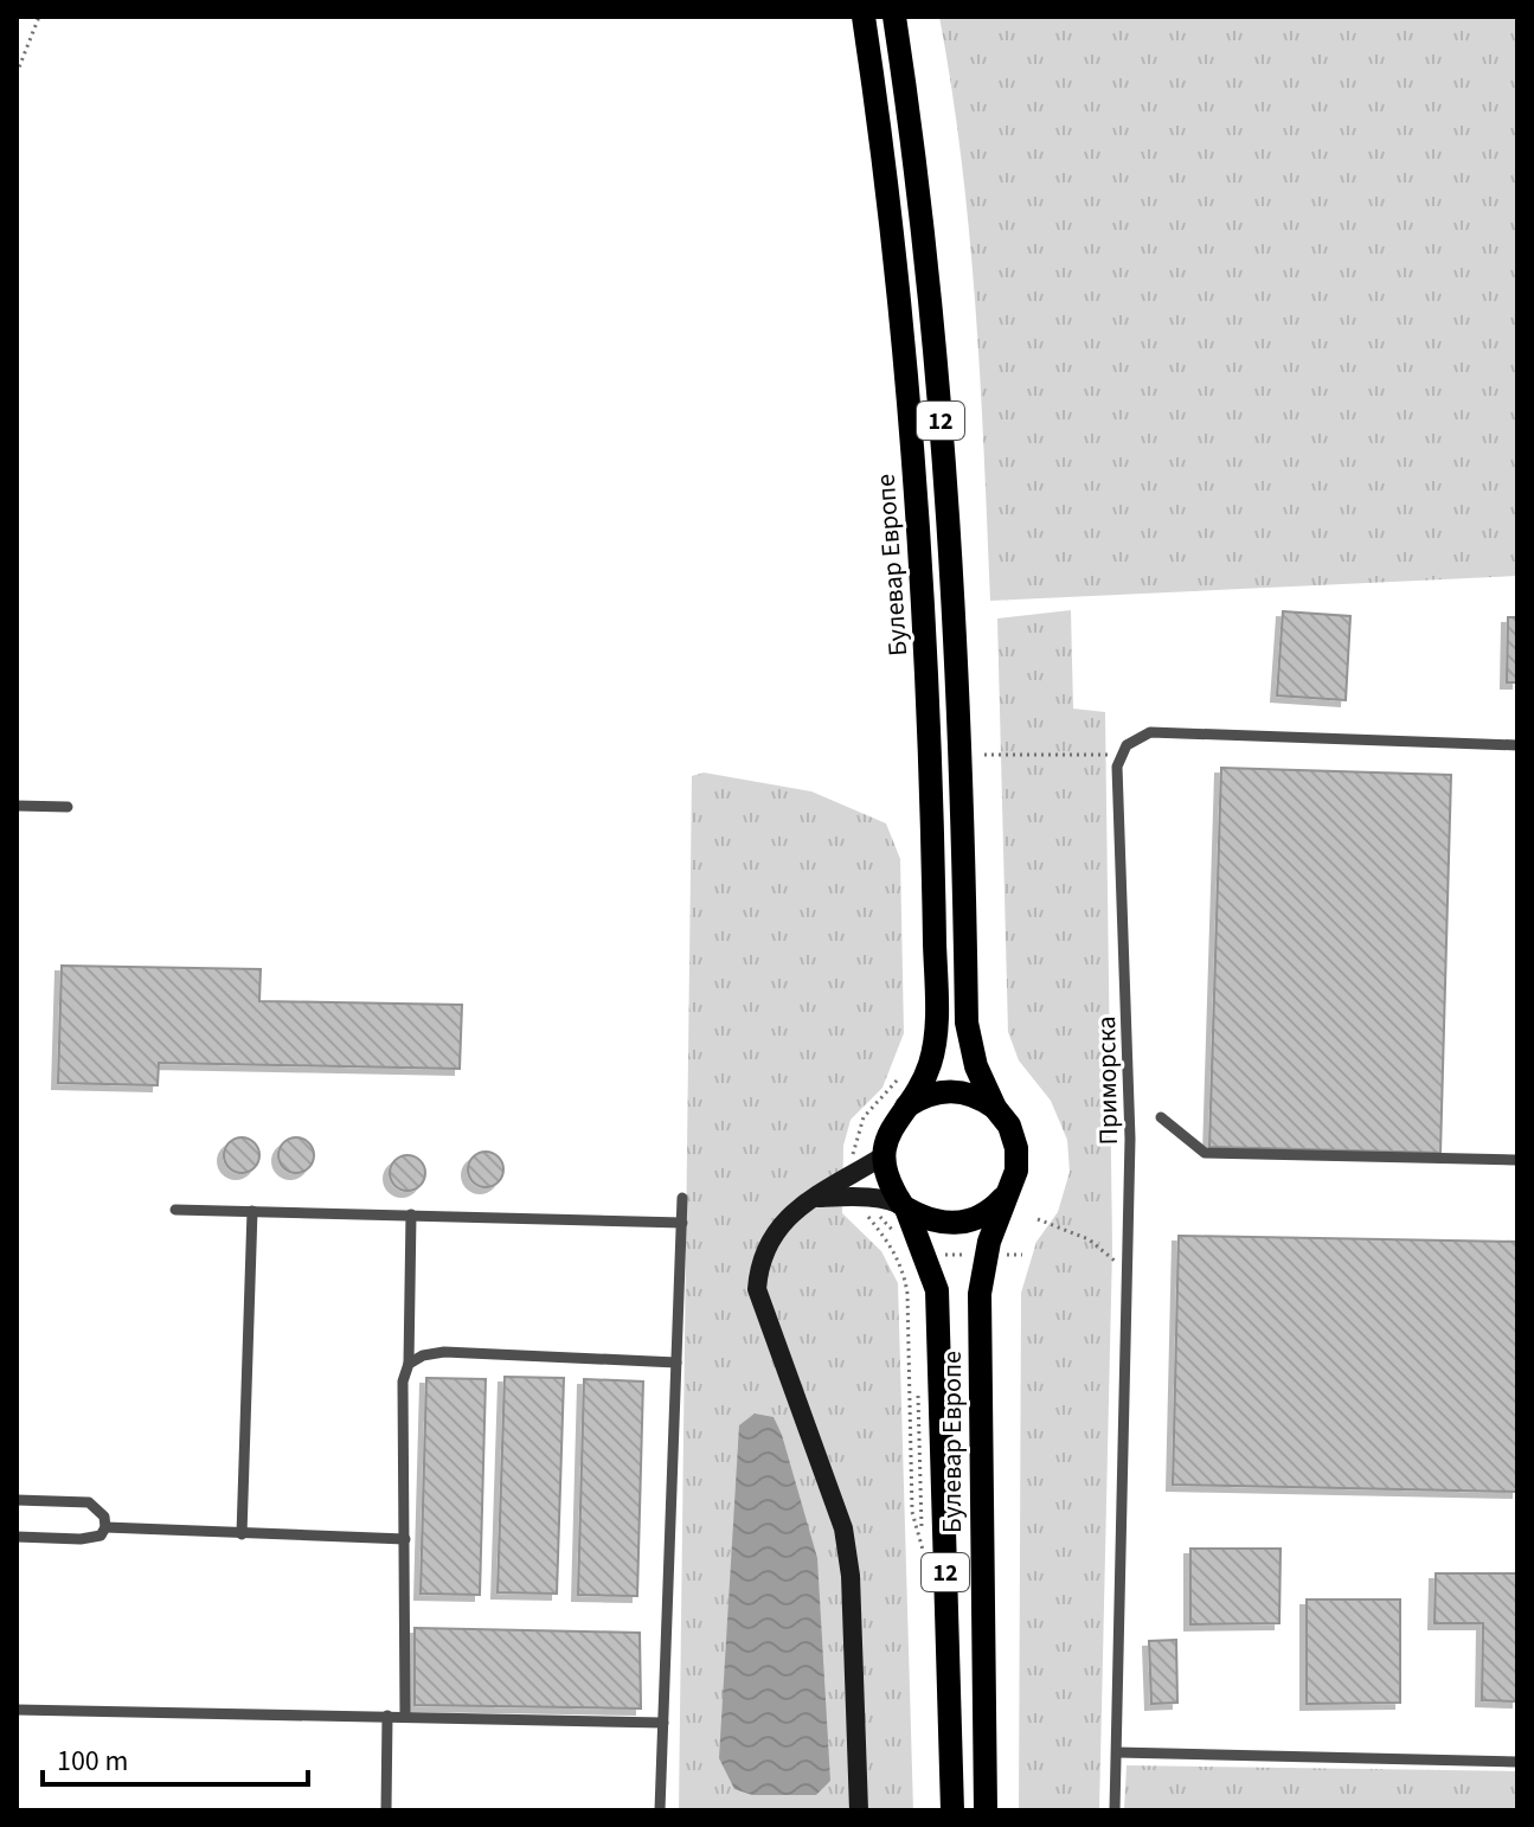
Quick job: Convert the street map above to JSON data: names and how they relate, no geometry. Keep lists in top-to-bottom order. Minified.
{"streets":{"main road":["12","Булевар Европе"],"lane":["Приморска"]},"scale_bar":"100 m"}
